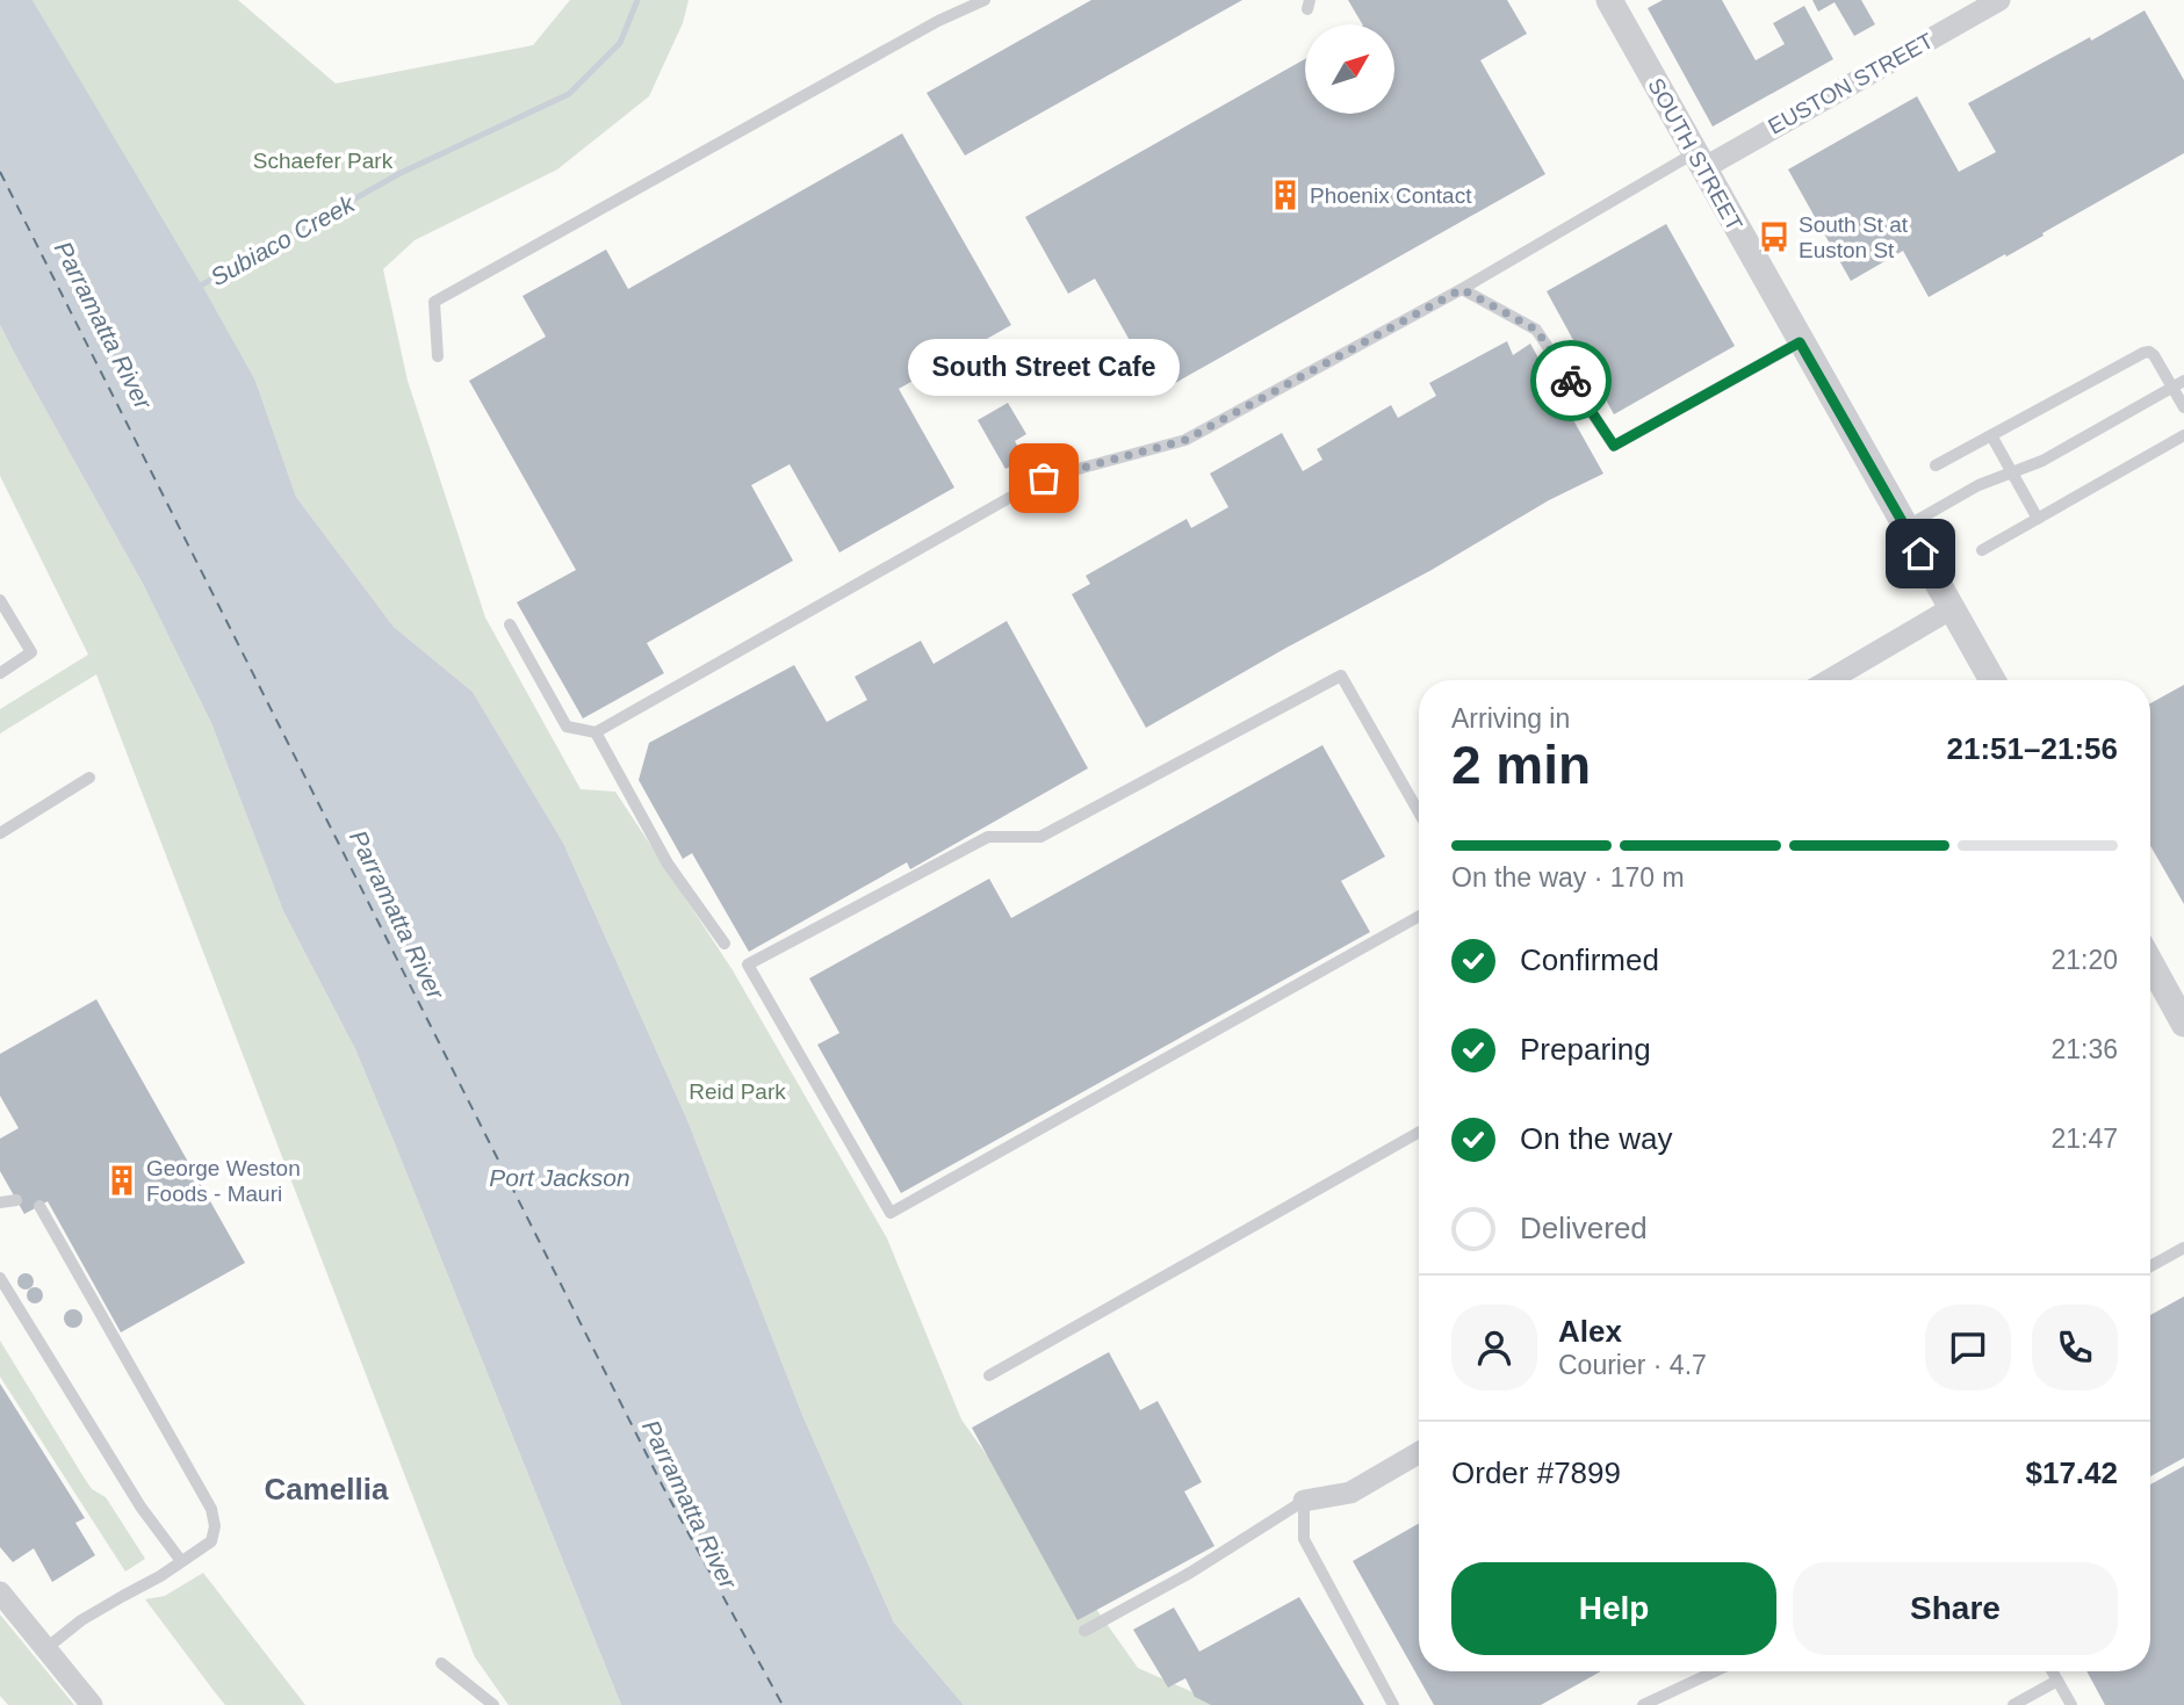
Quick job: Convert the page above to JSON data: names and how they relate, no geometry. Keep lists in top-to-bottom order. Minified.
{"streets":{"street":["EUSTON STREET","SOUTH STREET"]},"crossings":[["EUSTON STREET","SOUTH STREET"]],"districts":["Camellia"],"water":["Subiaco Creek","Parramatta River","Port Jackson"],"parks":["Schaefer Park","Reid Park"],"places":{"building":["Phoenix Contact","George Weston Foods - Mauri"],"bus stop":["South St at Euston St"],"other":["South Street Cafe"]},"north":"top right","page":{"bubble":"South Street Cafe","heading":["2 min","Arriving in","21:51–21:56"],"panel":["Alex","Courier · 4.7","Order #7899","$17.42"],"bar":"On the way · 170 m","list":[["Confirmed","21:20"],["Preparing","21:36"],["On the way","21:47"],"Delivered"],"buttons":["Help","Share"]}}
